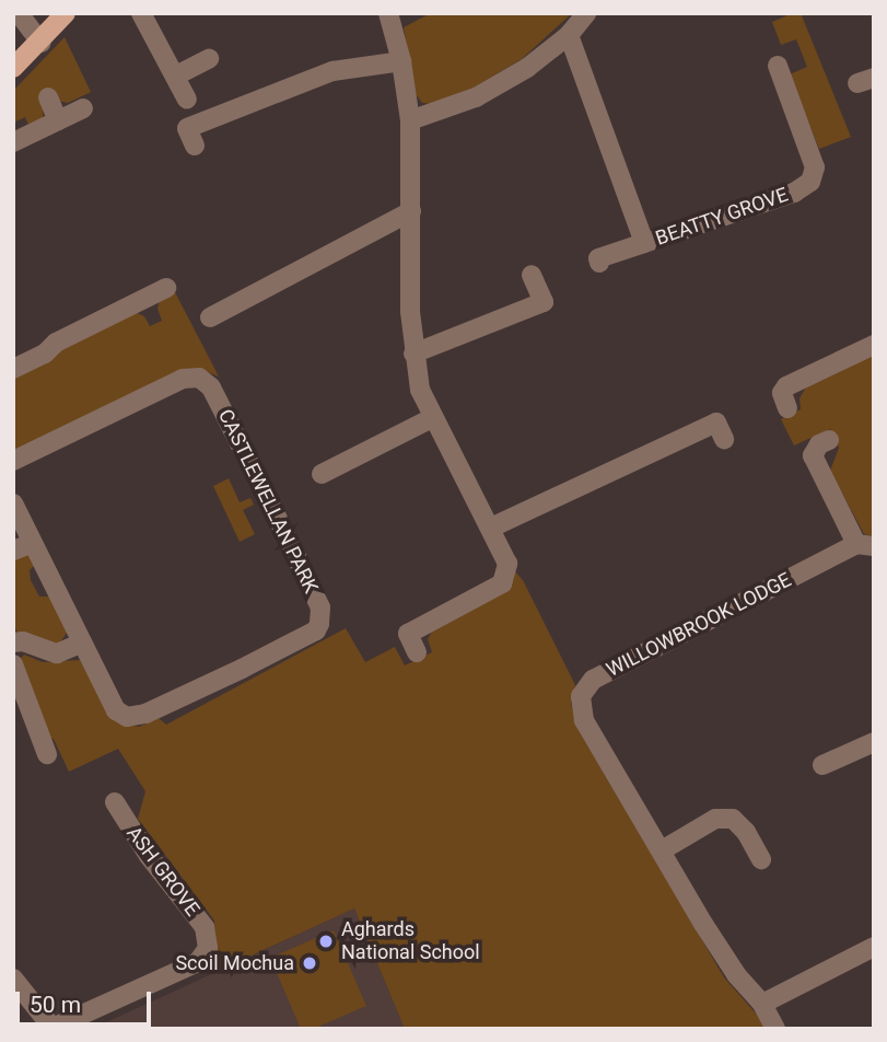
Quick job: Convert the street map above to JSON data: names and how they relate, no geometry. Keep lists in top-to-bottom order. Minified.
{"streets":{"street":["BEATTY GROVE","CASTLEWELLAN PARK","WILLOWBROOK LODGE","ASH GROVE"]},"places":["Aghards National School","Scoil Mochua"],"scale_bar":"50 m"}
